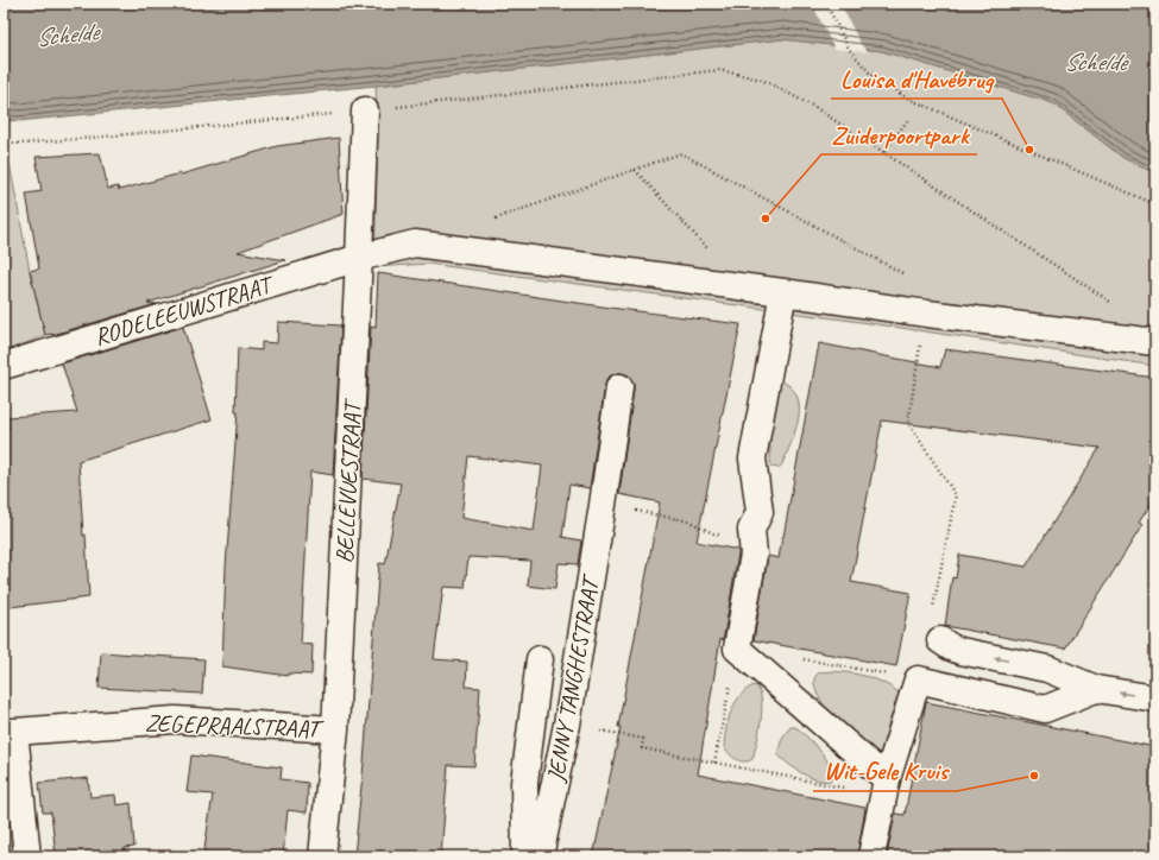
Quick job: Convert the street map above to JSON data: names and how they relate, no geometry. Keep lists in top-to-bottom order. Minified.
{"streets":{"street":["RODELEEUWSTRAAT","BELLEVUESTRAAT","JENNY TANGHESTRAAT","ZEGEPRAALSTRAAT"]},"crossings":[["RODELEEUWSTRAAT","BELLEVUESTRAAT"],["BELLEVUESTRAAT","ZEGEPRAALSTRAAT"]],"water":["Schelde"],"places":["Louisa d'Havébrug","Zuiderpoortpark","Wit-Gele Kruis"]}
